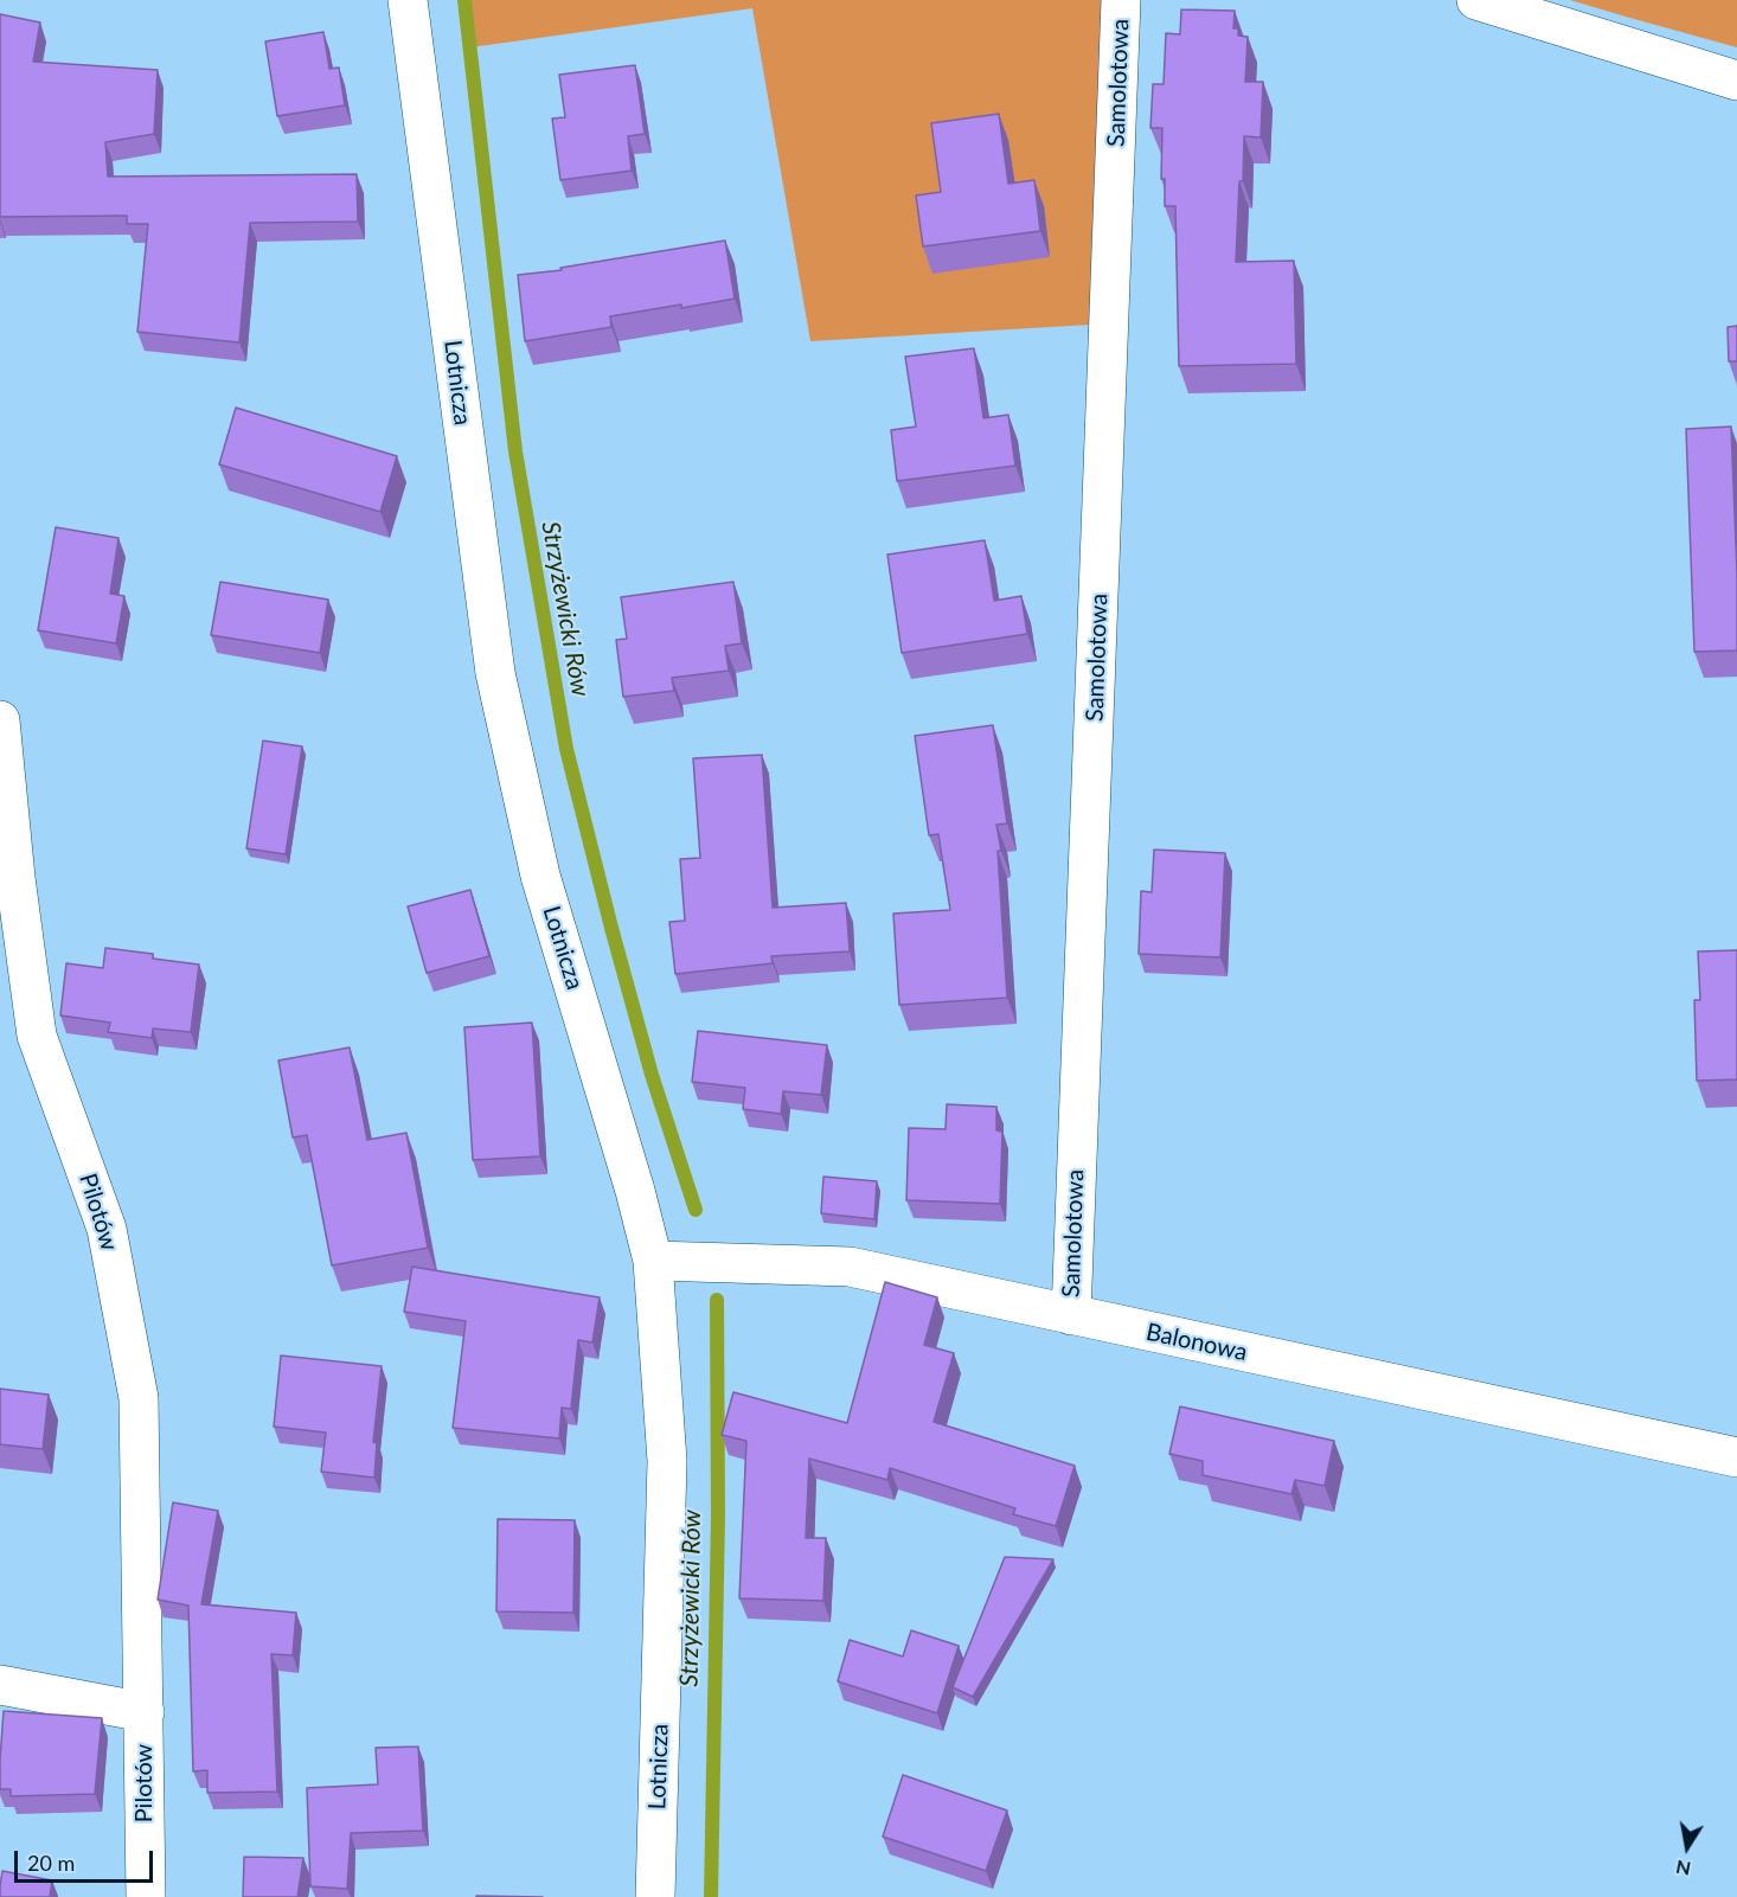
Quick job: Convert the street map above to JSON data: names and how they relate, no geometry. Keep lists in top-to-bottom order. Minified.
{"streets":{"street":["Samolotowa","Lotnicza","Pilotów","Balonowa"]},"crossings":[["Samolotowa","Balonowa"],["Lotnicza","Balonowa"]],"water":["Strzyżewicki Rów"],"scale_bar":"20 m","north":"bottom"}
